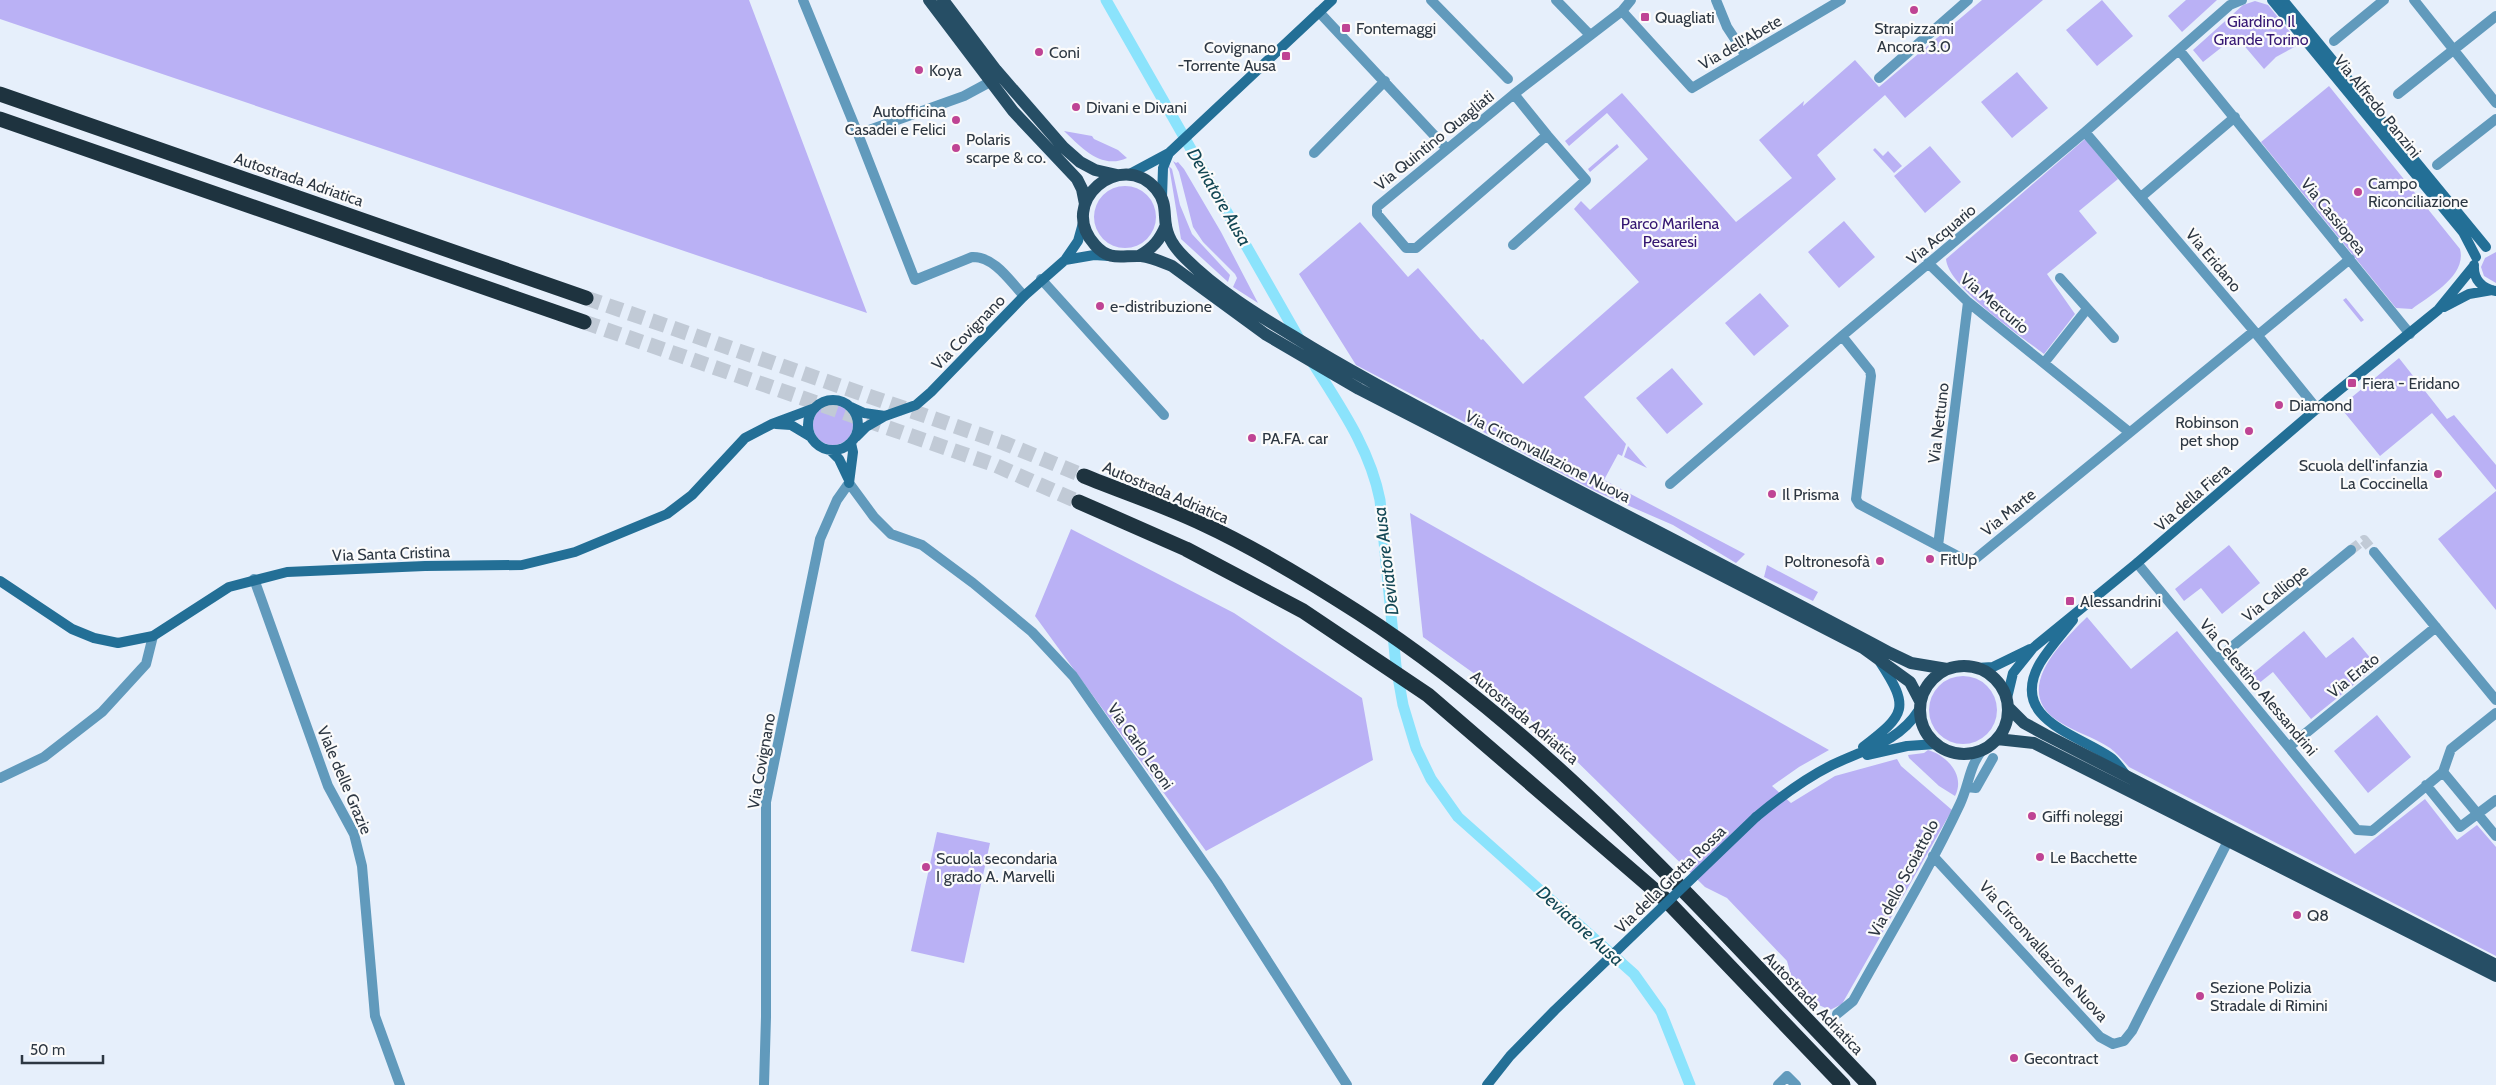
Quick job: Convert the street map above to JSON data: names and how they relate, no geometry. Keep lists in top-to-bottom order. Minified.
{"streets":{"highway":["Autostrada Adriatica"],"main road":["Via Circonvallazione Nuova"],"street":["Via dell'Abete","Via Alfredo Panzini","Via Quintino Quagliati","Via Cassiopea","Via Acquario","Via Eridano","Via Mercurio","Via Covignano","Via Nettuno","Via della Fiera","Via Marte","Via Santa Cristina","Via Calliope","Via Erato","Via Celestino Alessandrini","Via Carlo Leoni","Viale delle Grazie","Via dello Scoiattolo","Via della Grotta Rossa"]},"crossings":[["Via Alfredo Panzini","Via della Fiera"],["Via Cassiopea","Via Acquario"],["Via Cassiopea","Via della Fiera"],["Via Cassiopea","Via Marte"],["Via Acquario","Via Eridano"],["Via Acquario","Via Mercurio"],["Via Acquario","Via Marte"],["Via Eridano","Via della Fiera"],["Via Eridano","Via Marte"],["Via Mercurio","Via Nettuno"],["Via Mercurio","Via Marte"],["Via Covignano","Via Circonvallazione Nuova"],["Via Covignano","Via Santa Cristina"],["Via Covignano","Via Carlo Leoni"],["Via Nettuno","Via Marte"],["Via Circonvallazione Nuova","Via della Fiera"],["Via Circonvallazione Nuova","Via dello Scoiattolo"],["Via Circonvallazione Nuova","Via della Grotta Rossa"],["Via della Fiera","Via Celestino Alessandrini"],["Via della Fiera","Via dello Scoiattolo"],["Via della Fiera","Via della Grotta Rossa"],["Via Santa Cristina","Viale delle Grazie"],["Via Calliope","Via Celestino Alessandrini"],["Via Erato","Via Celestino Alessandrini"],["Via dello Scoiattolo","Via della Grotta Rossa"]],"water":["Deviatore Ausa"],"parks":["Giardino Il Grande Torino","Parco Marilena Pesaresi"],"places":{"other":["Strapizzami Ancora 3.0","Coni","Koya","Divani e Divani","Autofficina Casadei e Felici","Polaris scarpe & co.","Campo Riconciliazione","e-distribuzione","Diamond","Robinson pet shop","PA.FA. car","Scuola dell'infanzia La Coccinella","Il Prisma","FitUp","Poltronesofà","Giffi noleggi","Le Bacchette","Scuola secondaria I grado A. Marvelli","Q8","Sezione Polizia Stradale di Rimini","Gecontract"],"transit":["Quagliati","Fontemaggi","Covignano -Torrente Ausa","Fiera - Eridano","Alessandrini"]},"scale_bar":"50 m"}
